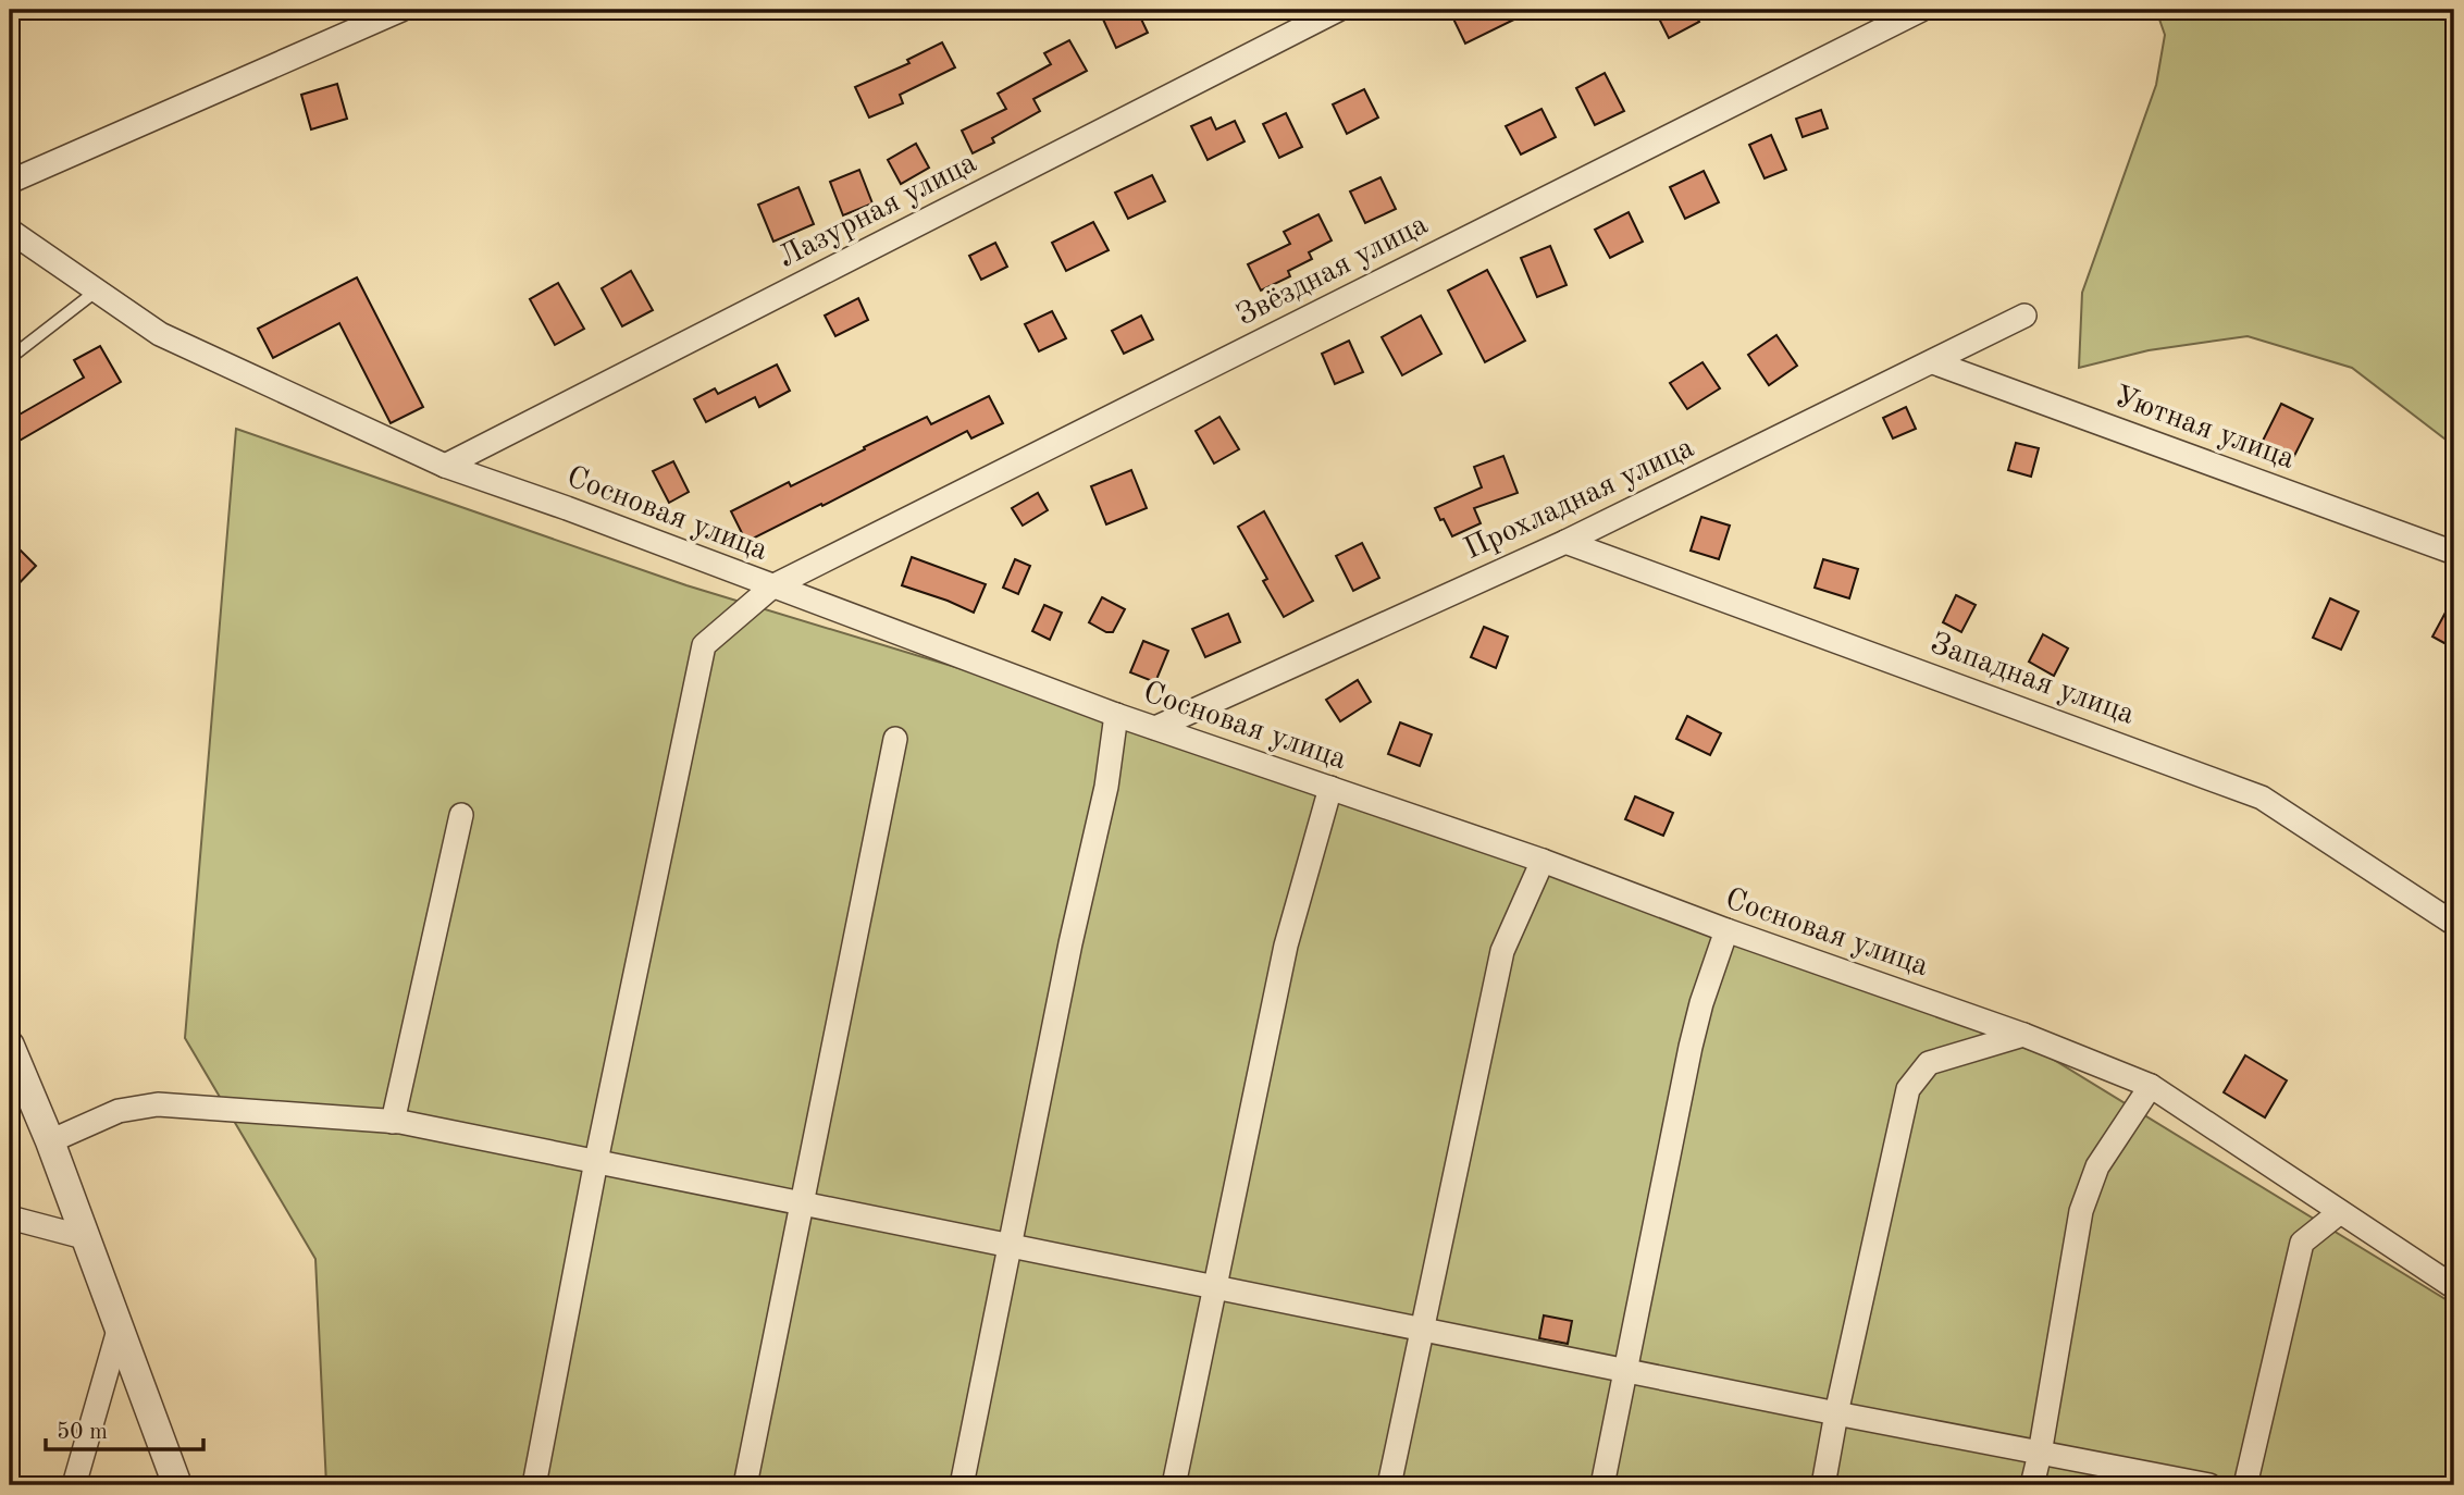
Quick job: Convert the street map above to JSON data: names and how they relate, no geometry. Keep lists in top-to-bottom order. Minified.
{"streets":{"street":["Лазурная улица","Звёздная улица","Уютная улица","Прохладная улица","Сосновая улица","Западная улица"]},"crossings":[["Лазурная улица","Сосновая улица"],["Звёздная улица","Сосновая улица"],["Уютная улица","Прохладная улица"],["Прохладная улица","Сосновая улица"],["Прохладная улица","Западная улица"]],"scale_bar":"50 m"}
